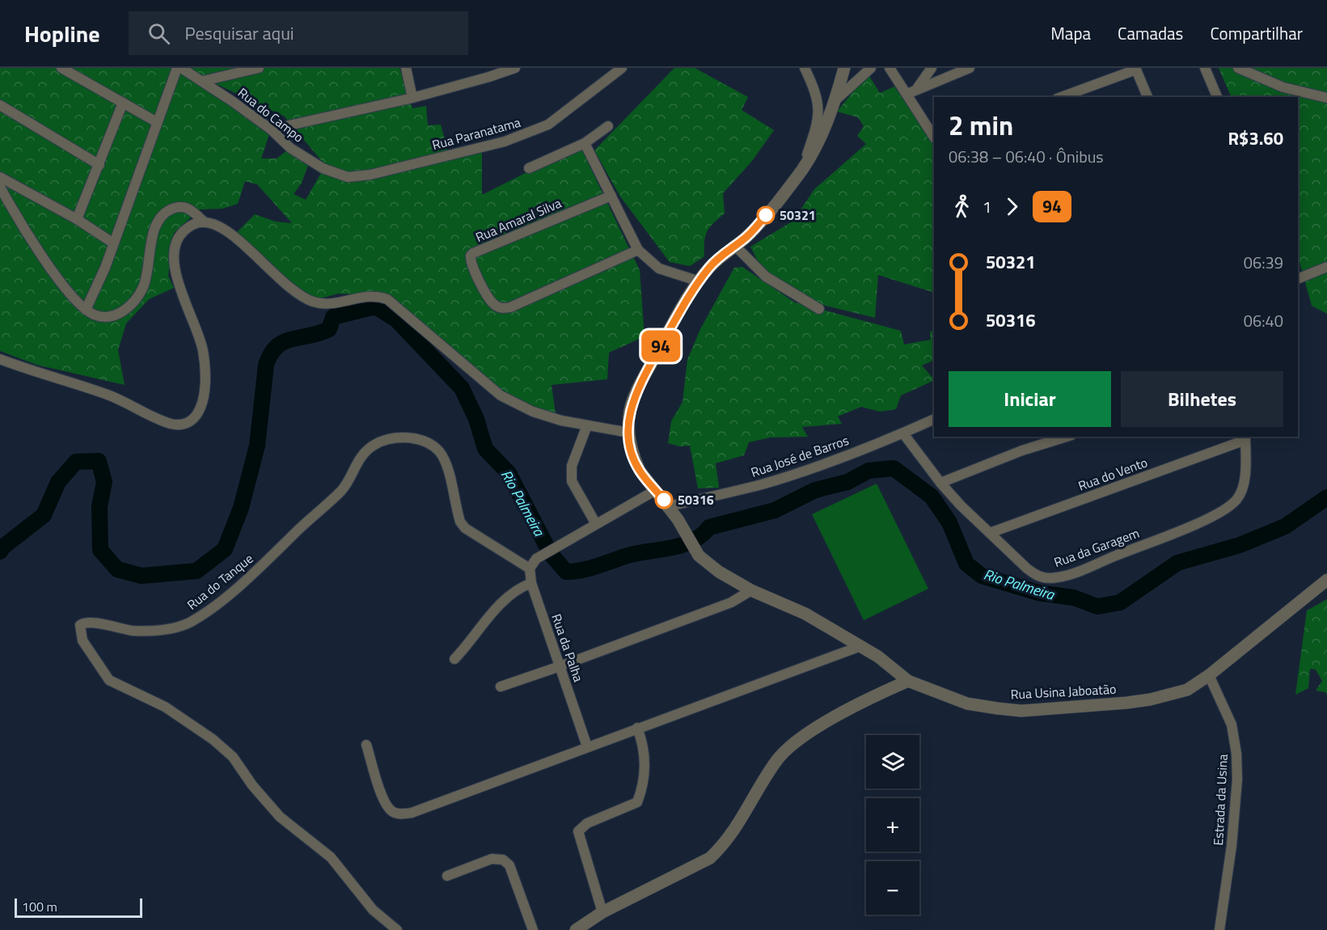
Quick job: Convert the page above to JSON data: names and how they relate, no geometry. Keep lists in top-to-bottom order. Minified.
{"streets":{"street":["Rua do Campo","Rua Paranatama","Rua Amaral Silva","Rua José de Barros","Rua do Vento","Rua da Garagem","Rua do Tanque","Rua da Palha","Rua Usina Jaboatão","Estrada da Usina"]},"crossings":[["Rua do Campo","Rua Paranatama"],["Rua José de Barros","Rua da Garagem"],["Rua José de Barros","Rua Usina Jaboatão"],["Rua do Vento","Rua da Garagem"],["Rua do Tanque","Rua da Palha"],["Rua Usina Jaboatão","Estrada da Usina"]],"water":["Rio Palmeira"],"places":["50321","50316"],"lines":["bus line 94"],"scale_bar":"100 m","page":{"header":"Hopline","search":"Pesquisar aqui","nav":["Mapa","Camadas","Compartilhar"],"on_map":"94","heading":["2 min","06:38 – 06:40 · Ônibus","R$3.60"],"legs":["1","94"],"list":[{"name":"50321","value":"06:39"},{"name":"50316","value":"06:40"}],"buttons":["Iniciar","Bilhetes"],"map_buttons":["+","−"],"scale":"100 m"}}
